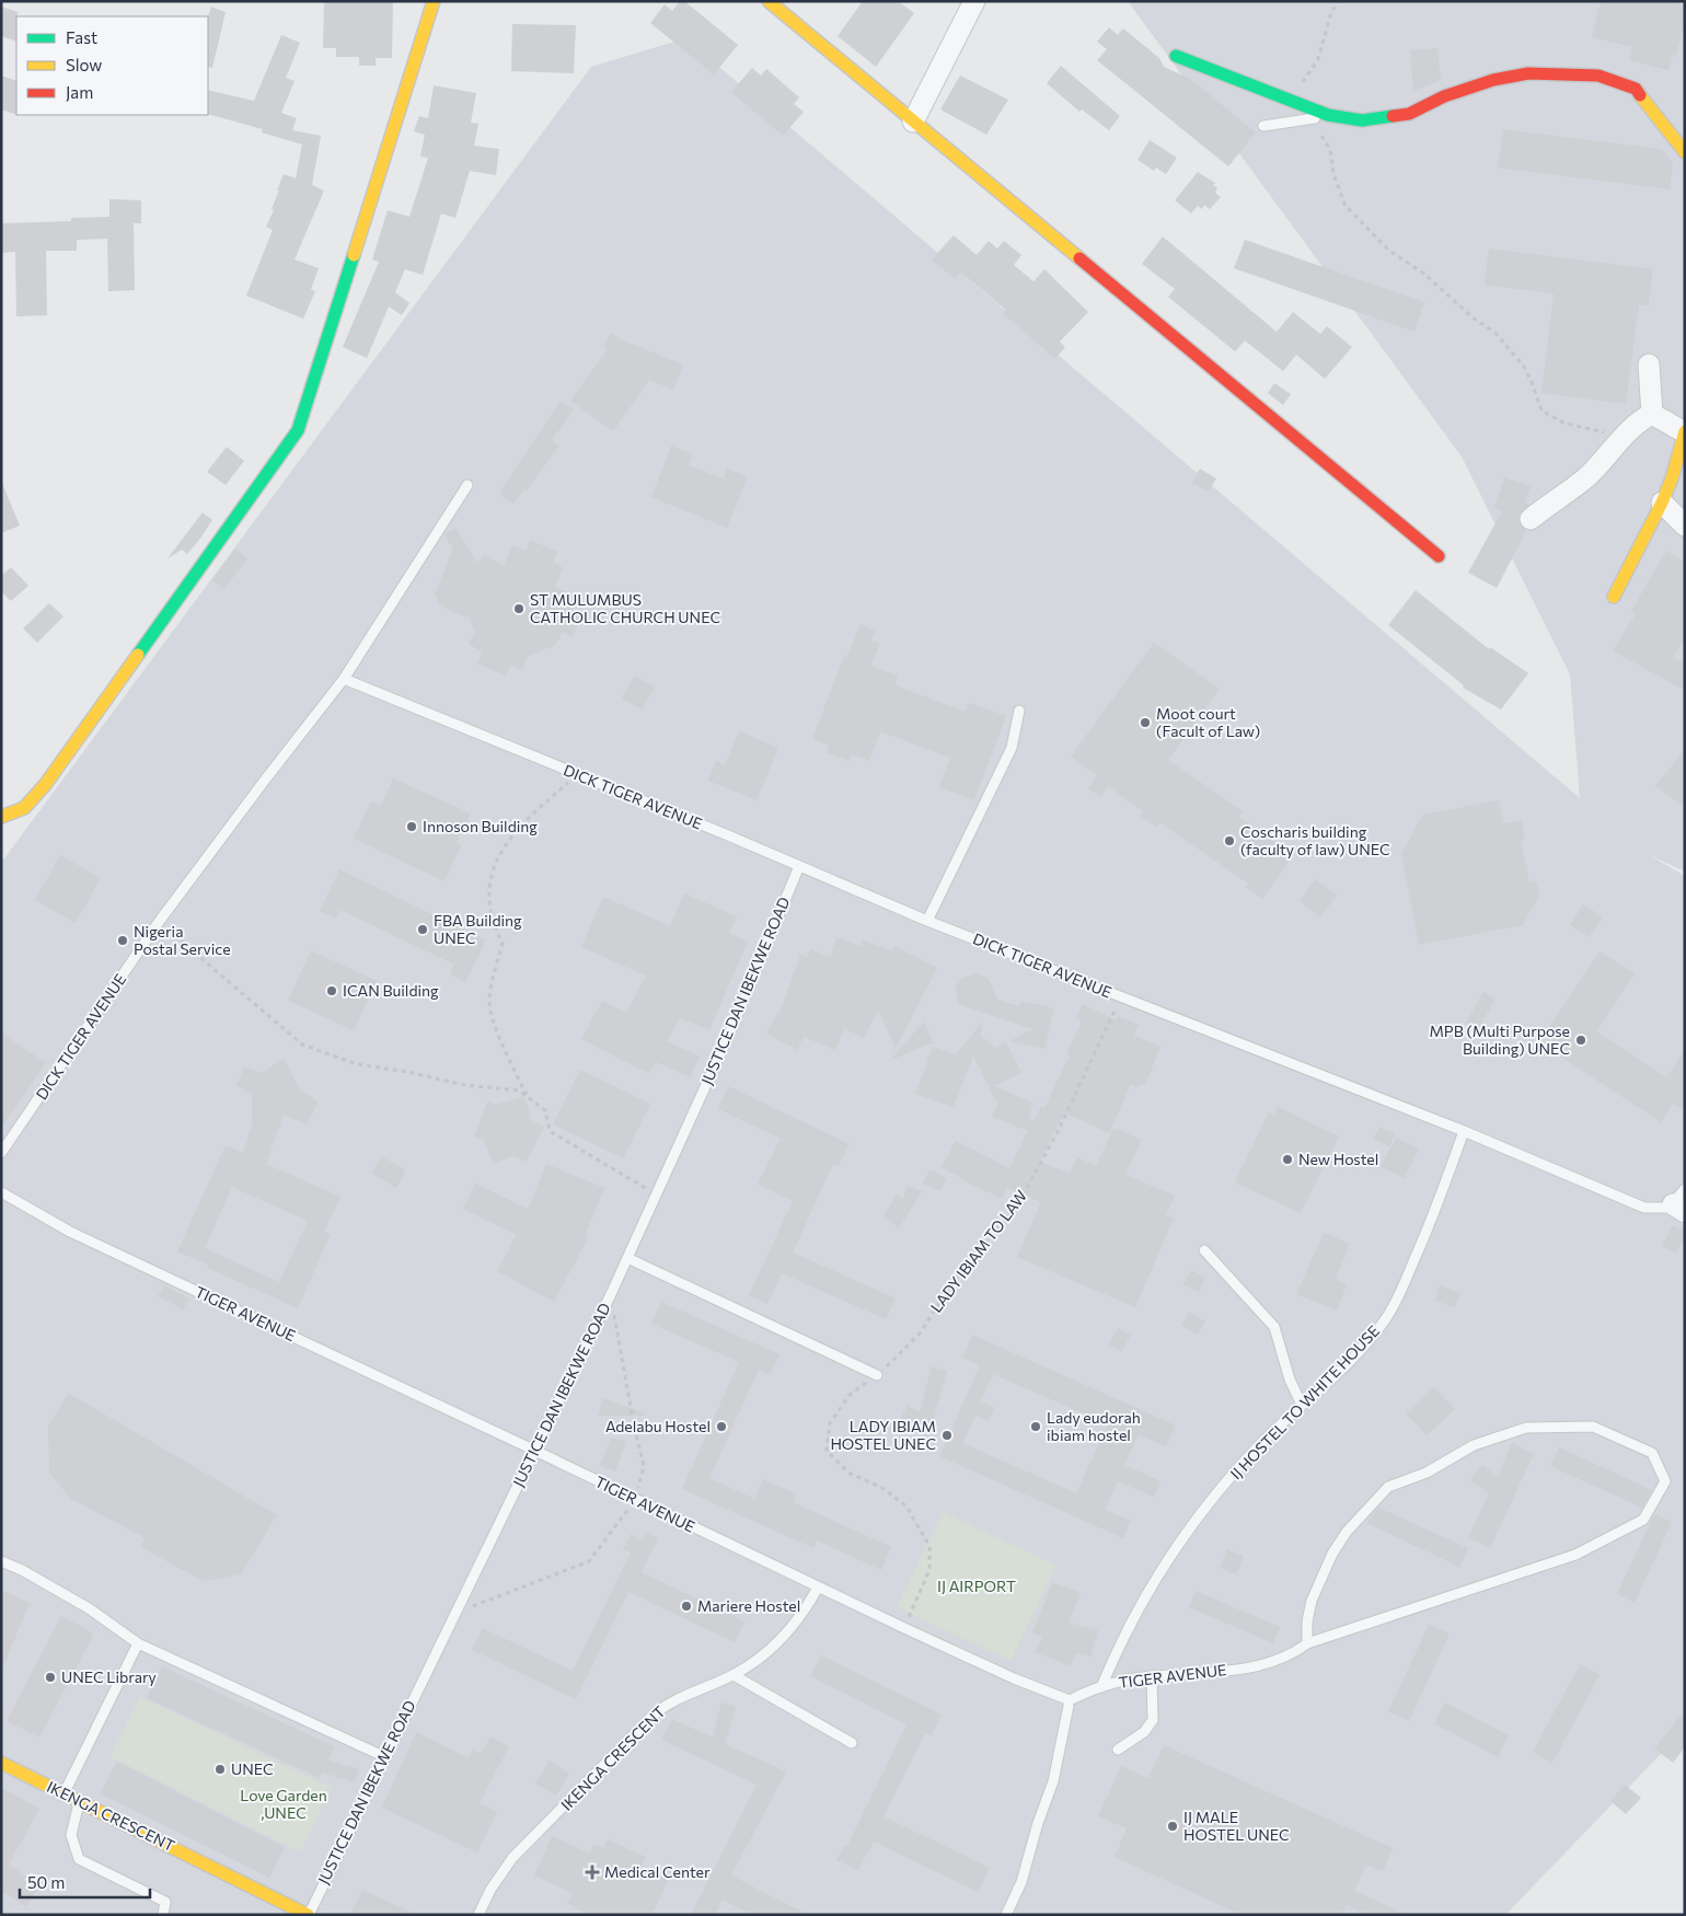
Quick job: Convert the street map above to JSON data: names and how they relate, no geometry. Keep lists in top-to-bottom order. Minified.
{"streets":{"street":["IKENGA CRESCENT"],"lane":["DICK TIGER AVENUE","JUSTICE DAN IBEKWE ROAD","TIGER AVENUE","IJ HOSTEL TO WHITE HOUSE"],"path":["LADY IBIAM TO LAW"]},"crossings":[["DICK TIGER AVENUE","JUSTICE DAN IBEKWE ROAD"],["DICK TIGER AVENUE","LADY IBIAM TO LAW"],["DICK TIGER AVENUE","IJ HOSTEL TO WHITE HOUSE"],["JUSTICE DAN IBEKWE ROAD","TIGER AVENUE"],["JUSTICE DAN IBEKWE ROAD","IKENGA CRESCENT"],["LADY IBIAM TO LAW","TIGER AVENUE"],["TIGER AVENUE","IJ HOSTEL TO WHITE HOUSE"],["TIGER AVENUE","IKENGA CRESCENT"]],"parks":["IJ AIRPORT","Love Garden ,UNEC"],"places":{"other":["ST MULUMBUS CATHOLIC CHURCH UNEC","Moot court (Facult of Law)","Innoson Building","Coscharis building (faculty of law) UNEC","FBA Building UNEC","Nigeria Postal Service","ICAN Building","MPB (Multi Purpose Building) UNEC","New Hostel","Adelabu Hostel","Lady eudorah ibiam hostel","LADY IBIAM HOSTEL UNEC","Mariere Hostel","UNEC Library","UNEC","IJ MALE HOSTEL UNEC"],"health":["Medical Center"]},"legend":["Fast","Slow","Jam"],"scale_bar":"50 m"}
